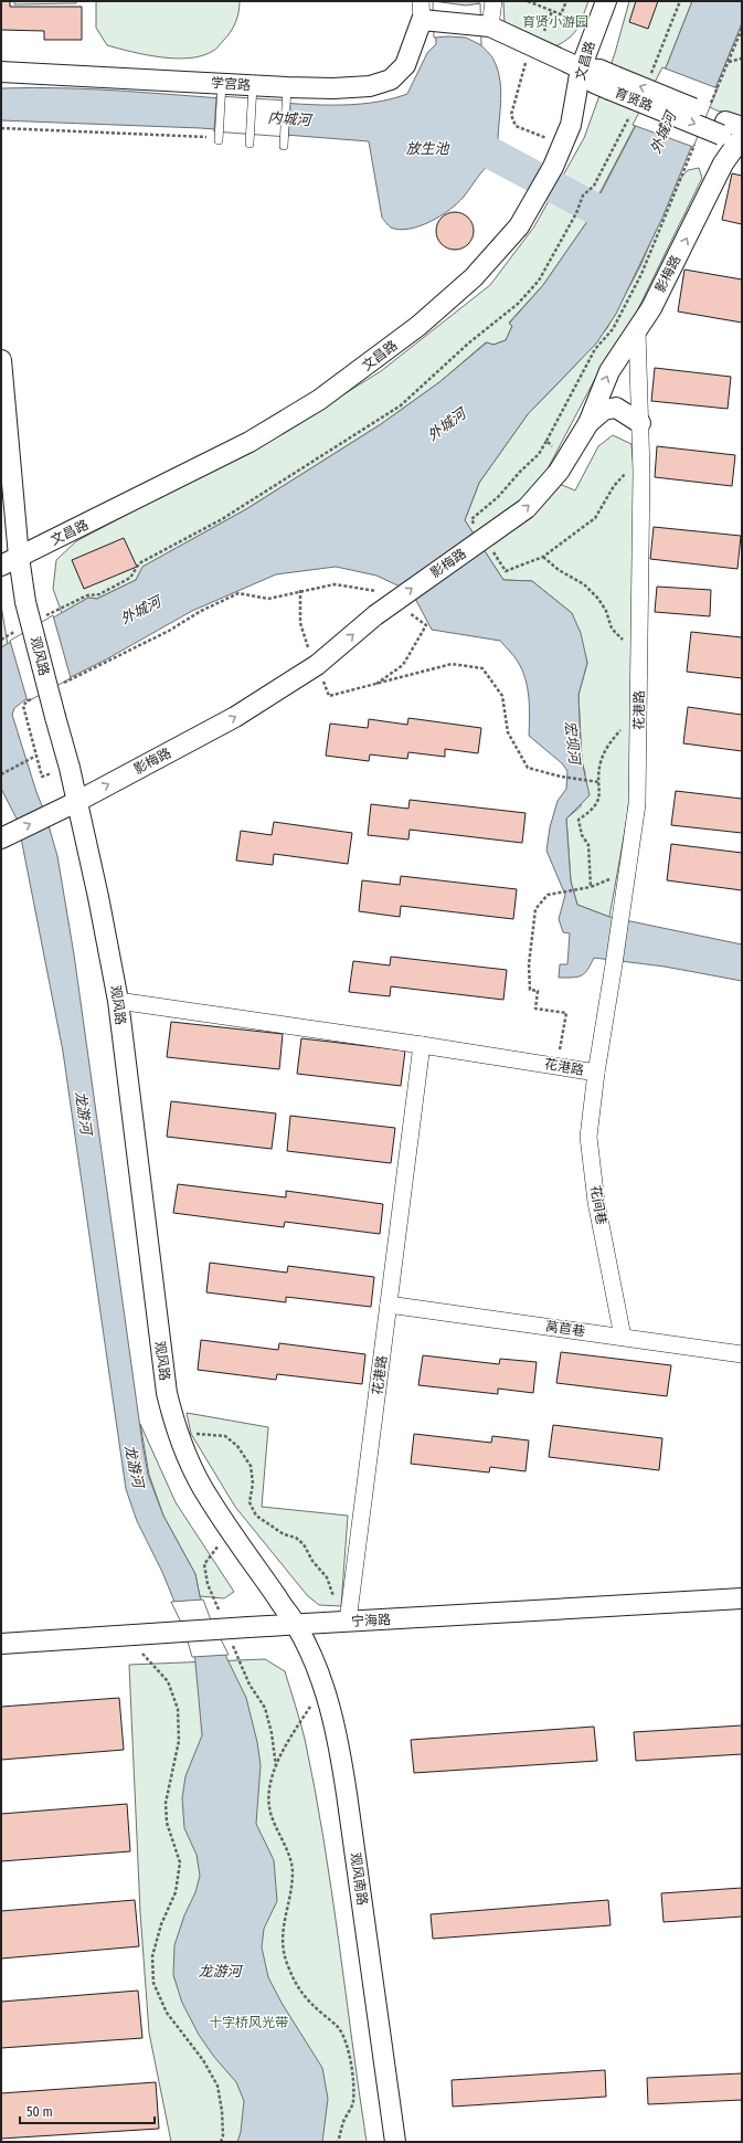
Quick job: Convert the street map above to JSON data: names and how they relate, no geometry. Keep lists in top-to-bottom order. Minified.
{"streets":{"street":["文昌路","学宫路","育贤路","影梅路","观风路","花港路","花间巷","莴苣巷","宁海路","观风南路"]},"crossings":[["文昌路","育贤路"],["文昌路","观风路"],["学宫路","育贤路"],["育贤路","影梅路"],["影梅路","观风路"],["影梅路","花港路"],["观风路","宁海路"],["观风路","观风南路"],["花港路","花间巷"],["花港路","莴苣巷"],["花港路","宁海路"],["花间巷","莴苣巷"],["宁海路","观风南路"]],"one_way":["影梅路"],"water":["内城河","外城河","放生池","宏坝河","龙游河"],"parks":["育贤小游园","十字桥风光带"],"scale_bar":"50 m"}
